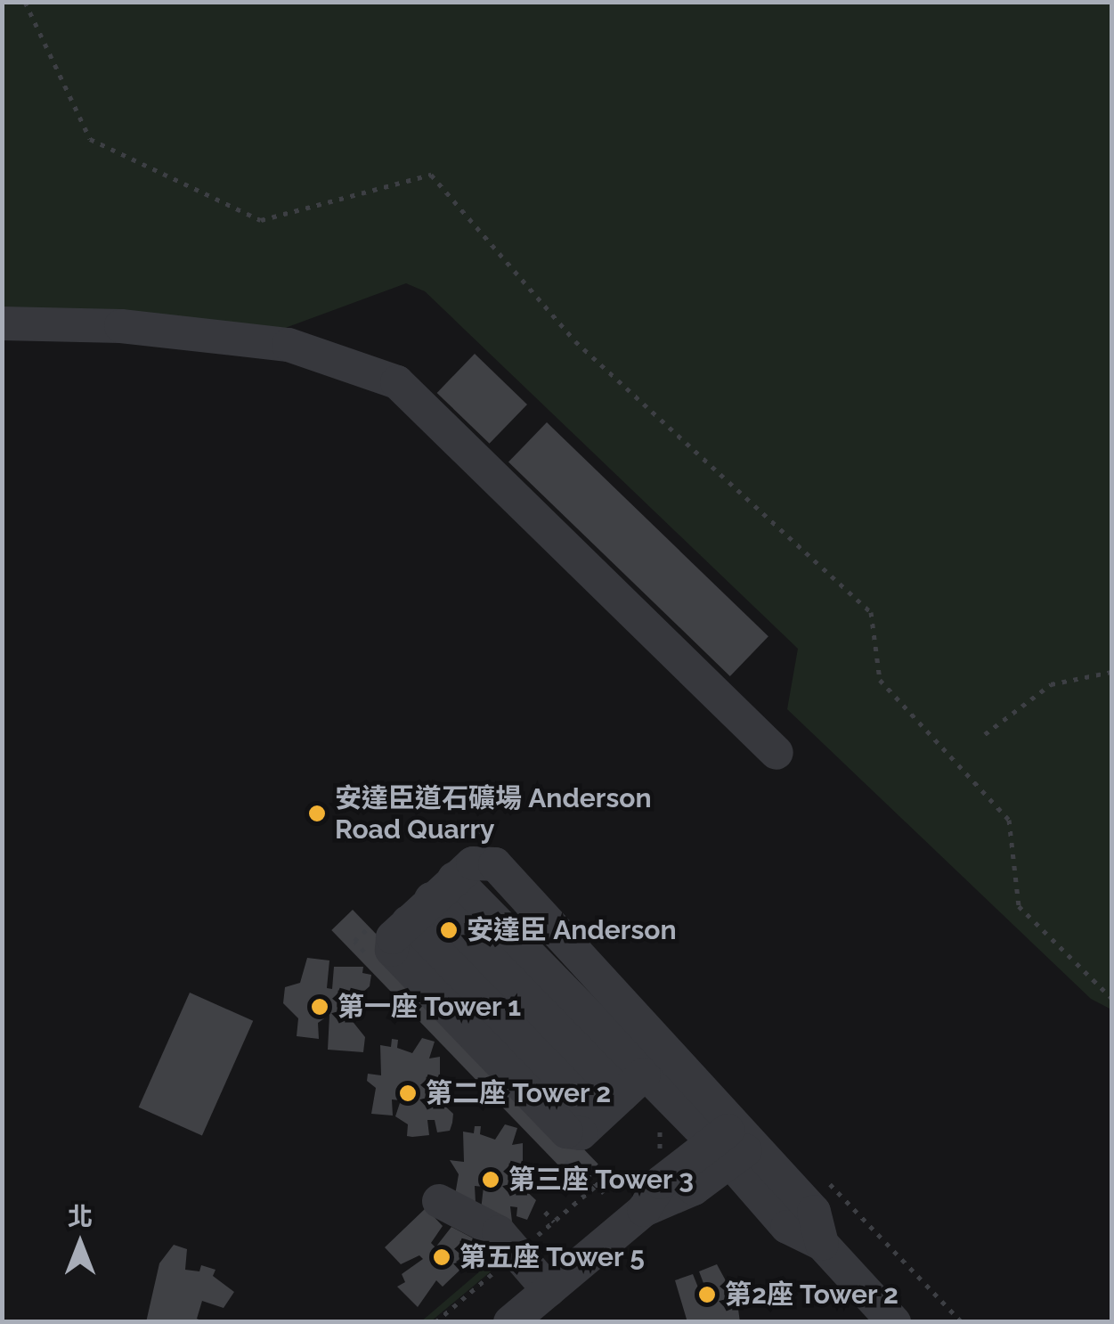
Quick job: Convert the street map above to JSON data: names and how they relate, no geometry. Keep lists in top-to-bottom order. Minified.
{"places":["安達臣道石礦場 Anderson Road Quarry","安達臣 Anderson","第一座 Tower 1","第二座 Tower 2","第三座 Tower 3","第五座 Tower 5","第2座 Tower 2"],"north":"top"}
